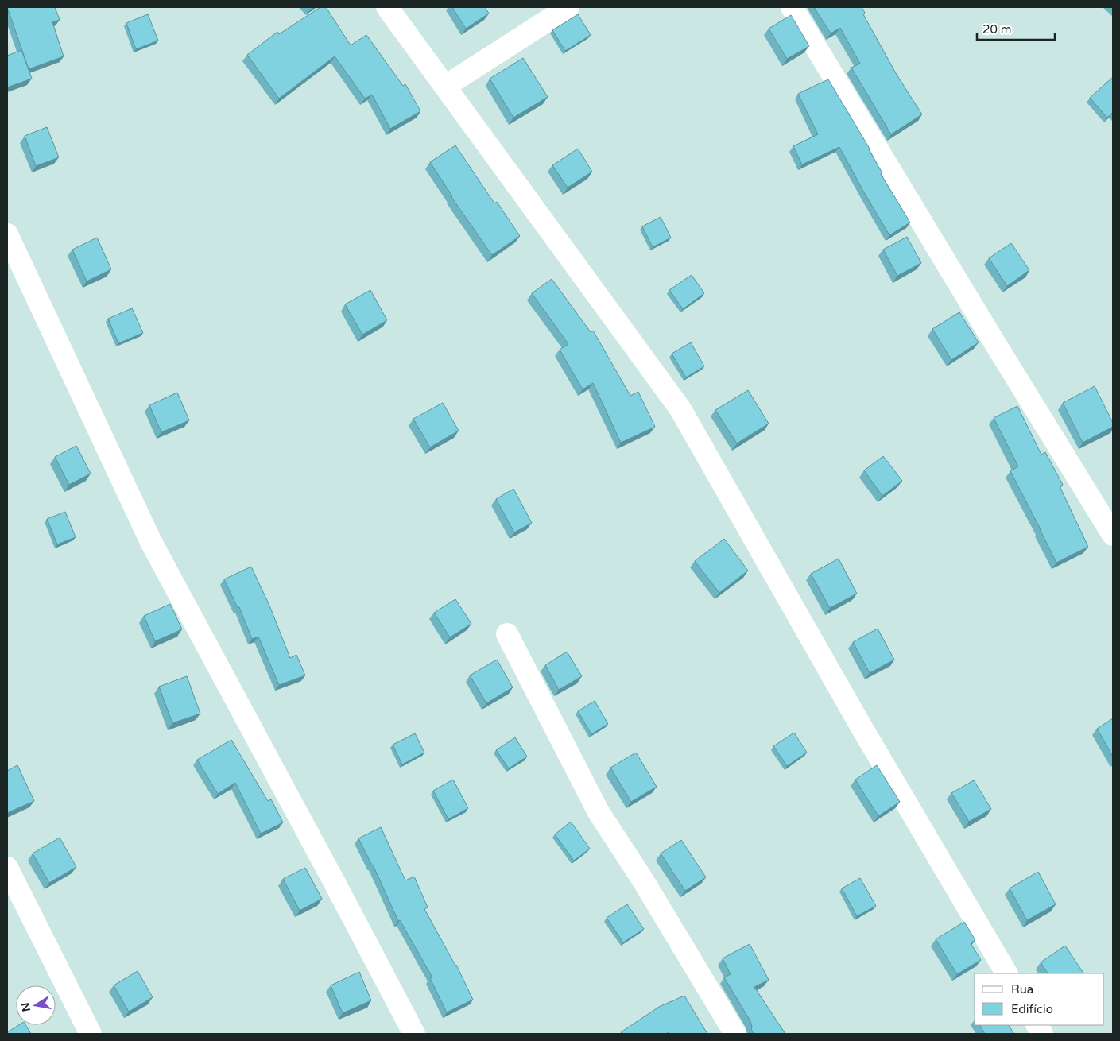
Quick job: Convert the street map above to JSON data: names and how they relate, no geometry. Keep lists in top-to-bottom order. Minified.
{"legend":["Rua","Edifício"],"scale_bar":"20 m","north":"left"}
